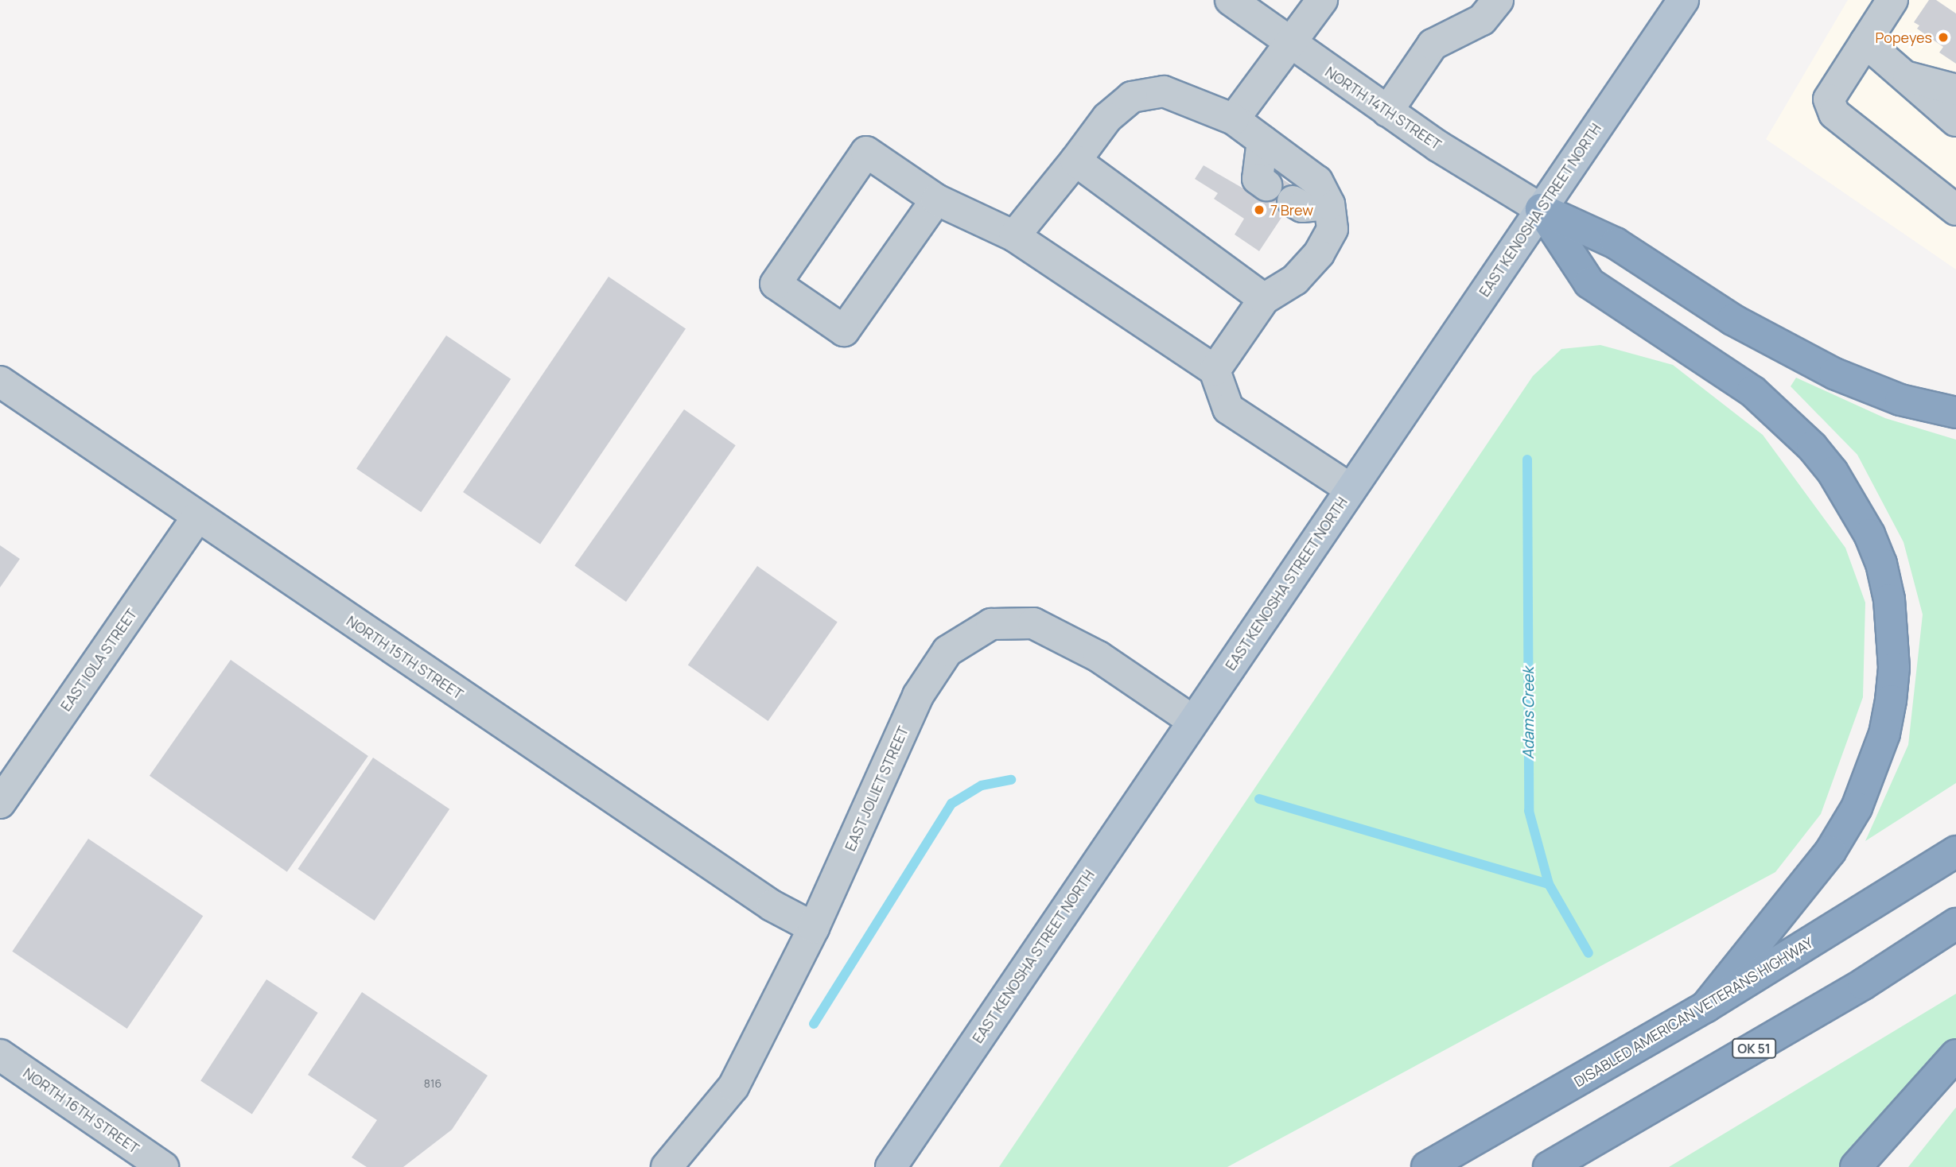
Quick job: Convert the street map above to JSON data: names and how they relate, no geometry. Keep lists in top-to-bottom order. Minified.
{"streets":{"highway":["DISABLED AMERICAN VETERANS HIGHWAY","OK 51"],"main road":["EAST KENOSHA STREET NORTH"],"street":["NORTH 14TH STREET","NORTH 15TH STREET","EAST IOLA STREET","EAST JOLIET STREET","NORTH 16TH STREET"]},"crossings":[["NORTH 14TH STREET","EAST KENOSHA STREET NORTH"],["EAST KENOSHA STREET NORTH","EAST JOLIET STREET"],["NORTH 15TH STREET","EAST IOLA STREET"],["NORTH 15TH STREET","EAST JOLIET STREET"]],"water":["Adams Creek"],"places":["Popeyes","7 Brew"],"house_numbers":["816"]}
